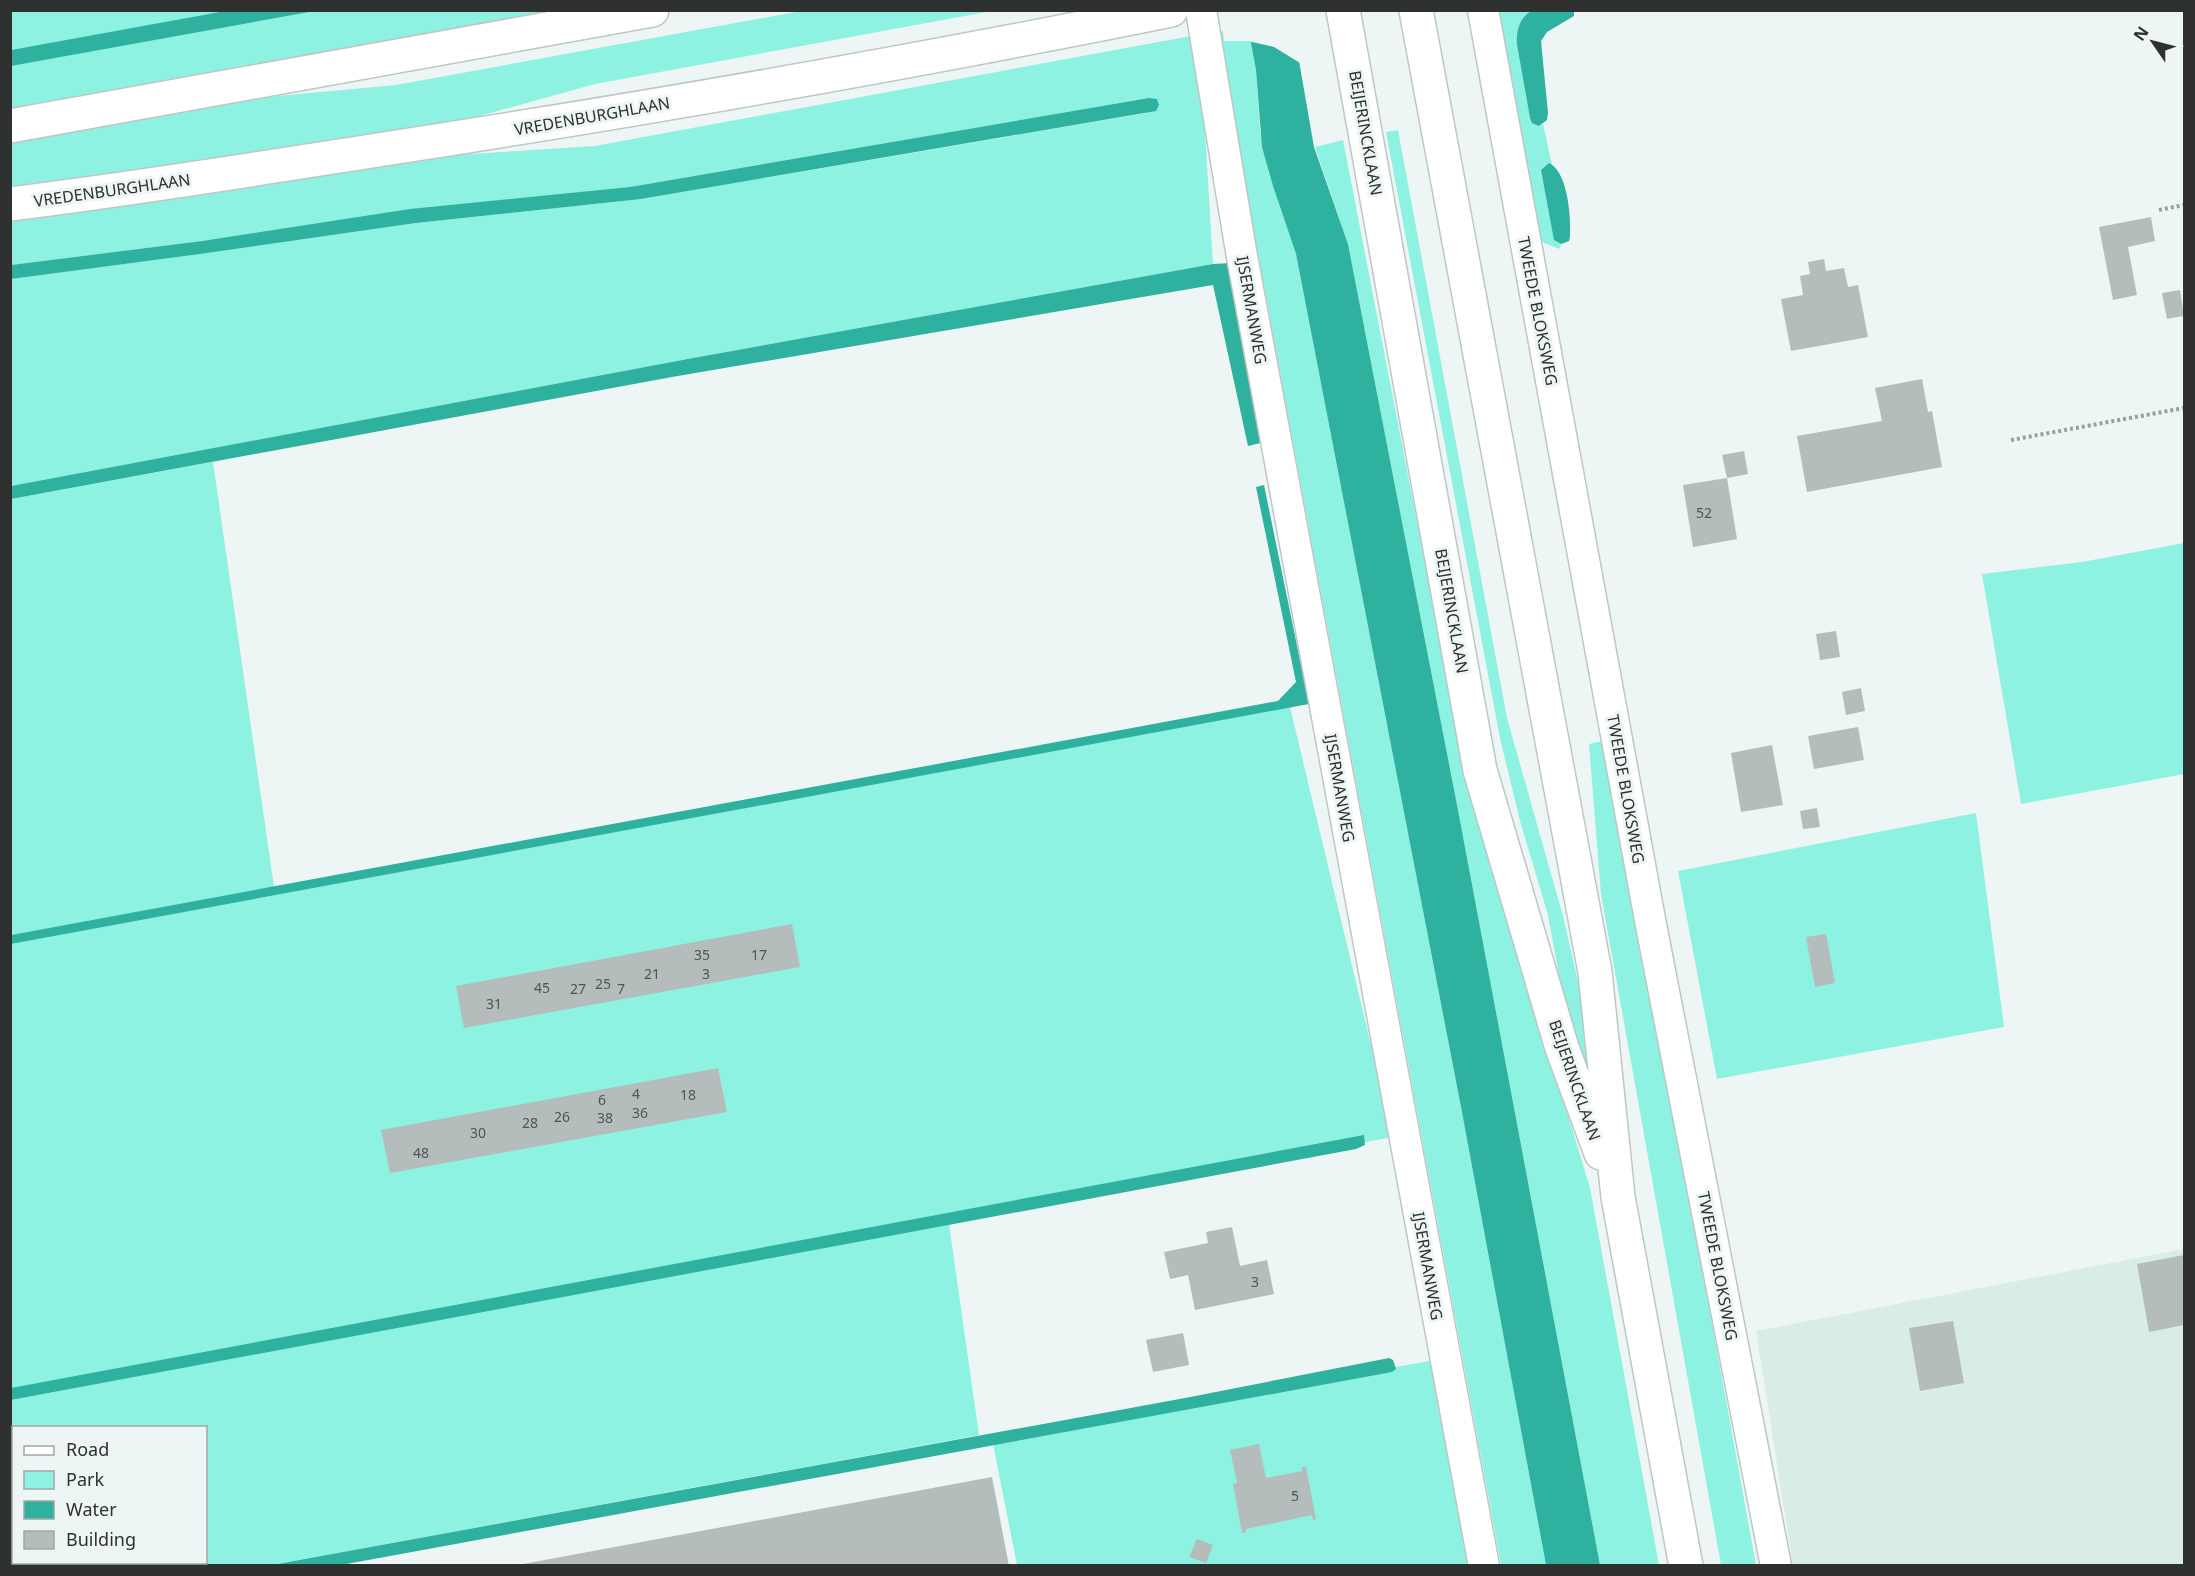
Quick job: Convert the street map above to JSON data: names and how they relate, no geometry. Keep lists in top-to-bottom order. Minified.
{"streets":{"main road":["VREDENBURGHLAAN","BEIJERINCKLAAN"],"street":["IJSERMANWEG","TWEEDE BLOKSWEG"]},"house_numbers":["52","35","17","21","3","25","45","27","7","31","4","18","6","36","26","38","28","30","48","3","5"],"legend":["Road","Park","Water","Building"],"north":"top left"}
